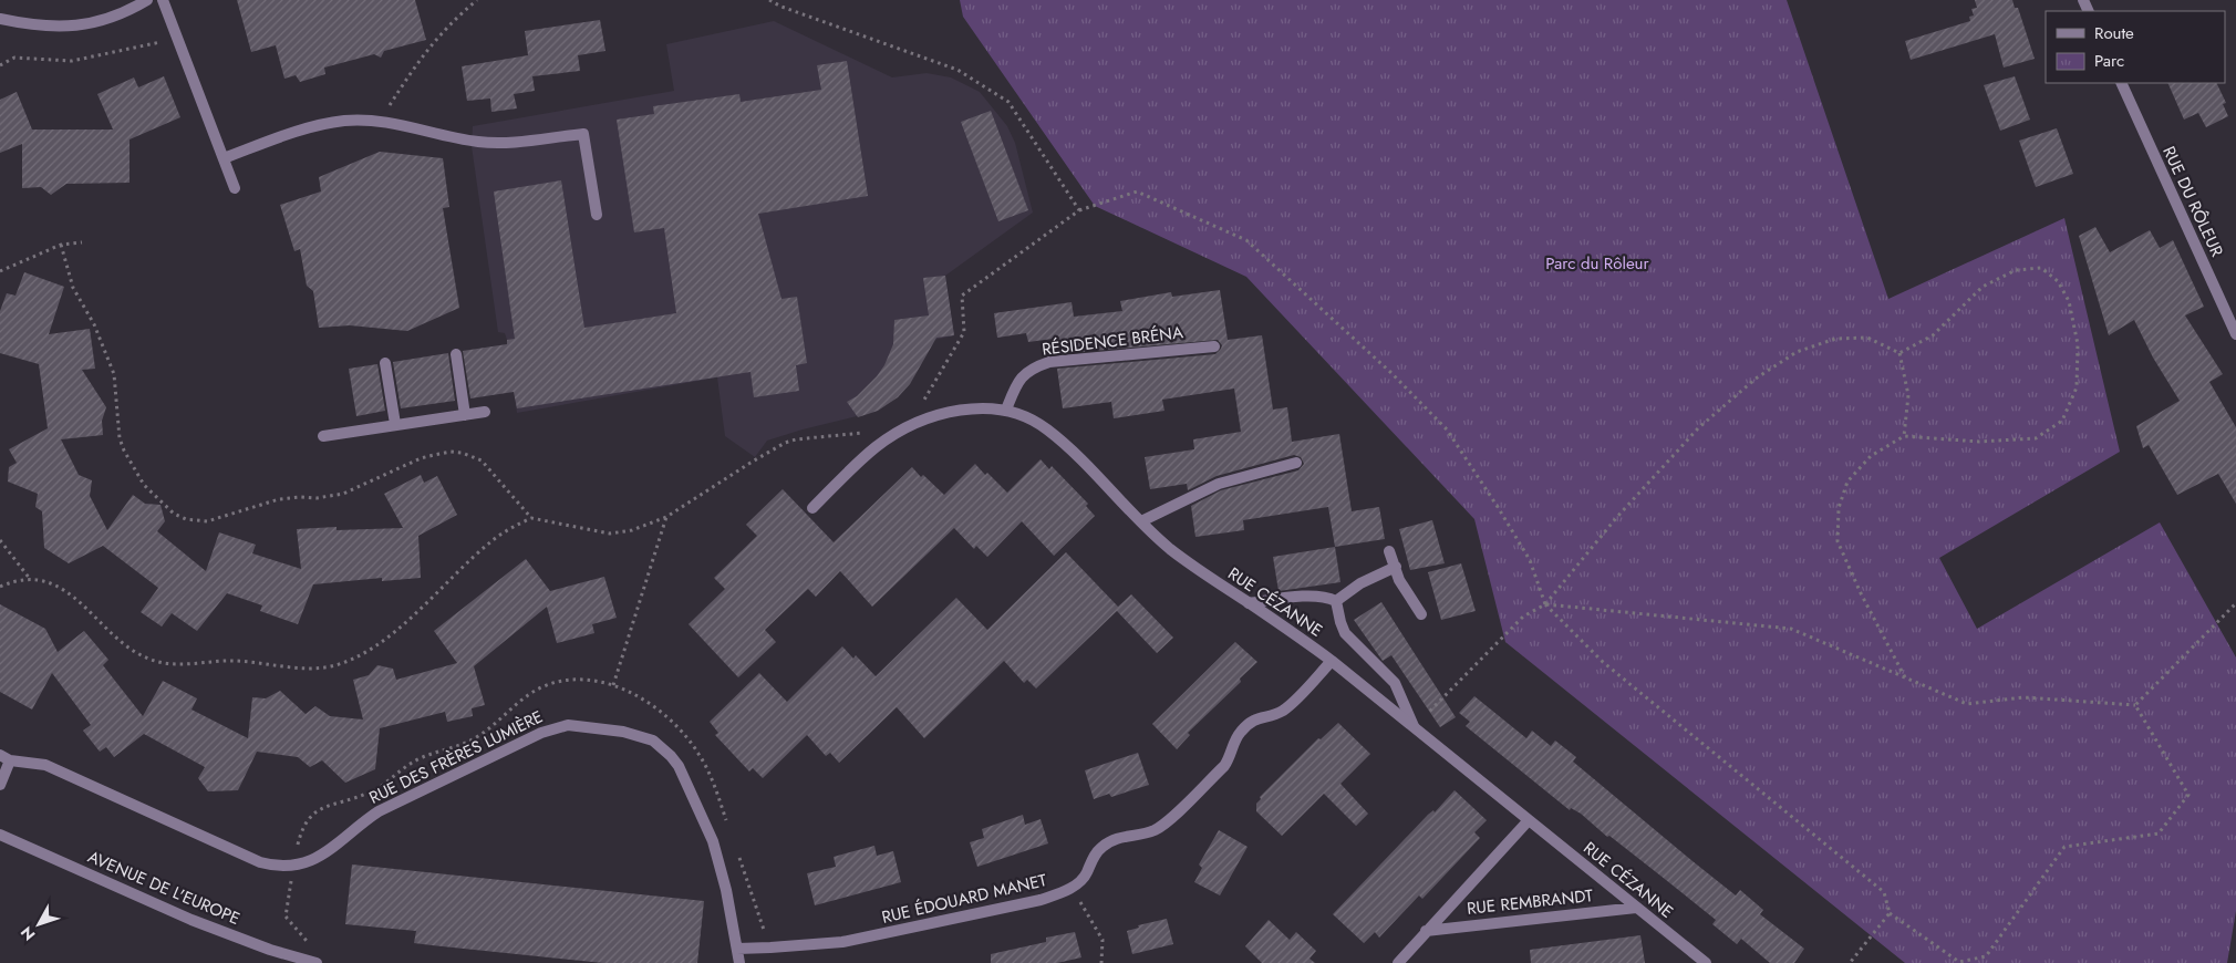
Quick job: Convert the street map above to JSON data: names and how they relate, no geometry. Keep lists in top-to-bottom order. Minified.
{"streets":{"street":["RUE DU RÔLEUR","RÉSIDENCE BRÉNA","RUE CÉZANNE","RUE DES FRÈRES LUMIÈRE","AVENUE DE L'EUROPE","RUE ÉDOUARD MANET","RUE REMBRANDT"]},"crossings":[["RÉSIDENCE BRÉNA","RUE CÉZANNE"],["RUE CÉZANNE","RUE ÉDOUARD MANET"],["RUE CÉZANNE","RUE REMBRANDT"],["RUE DES FRÈRES LUMIÈRE","RUE ÉDOUARD MANET"]],"parks":["Parc du Rôleur"],"legend":["Route","Parc"],"north":"bottom left"}
